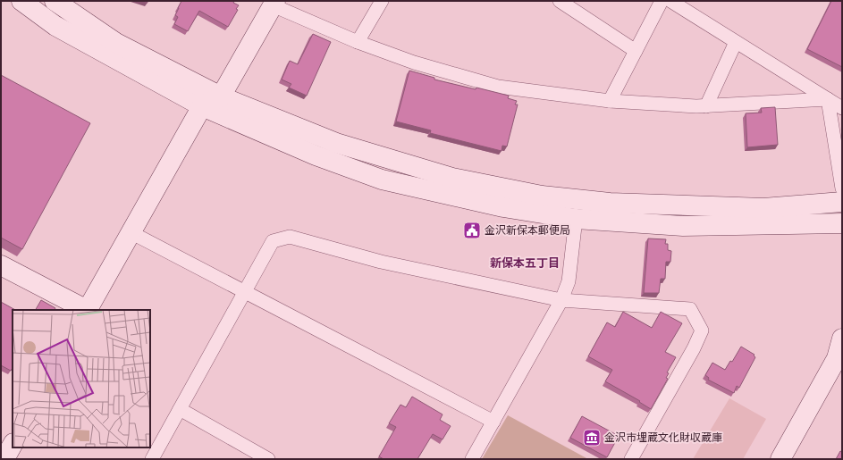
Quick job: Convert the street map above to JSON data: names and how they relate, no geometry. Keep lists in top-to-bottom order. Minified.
{"districts":["新保本五丁目"],"places":{"public building":["金沢新保本郵便局"],"museum":["金沢市埋蔵文化財収蔵庫"]}}
